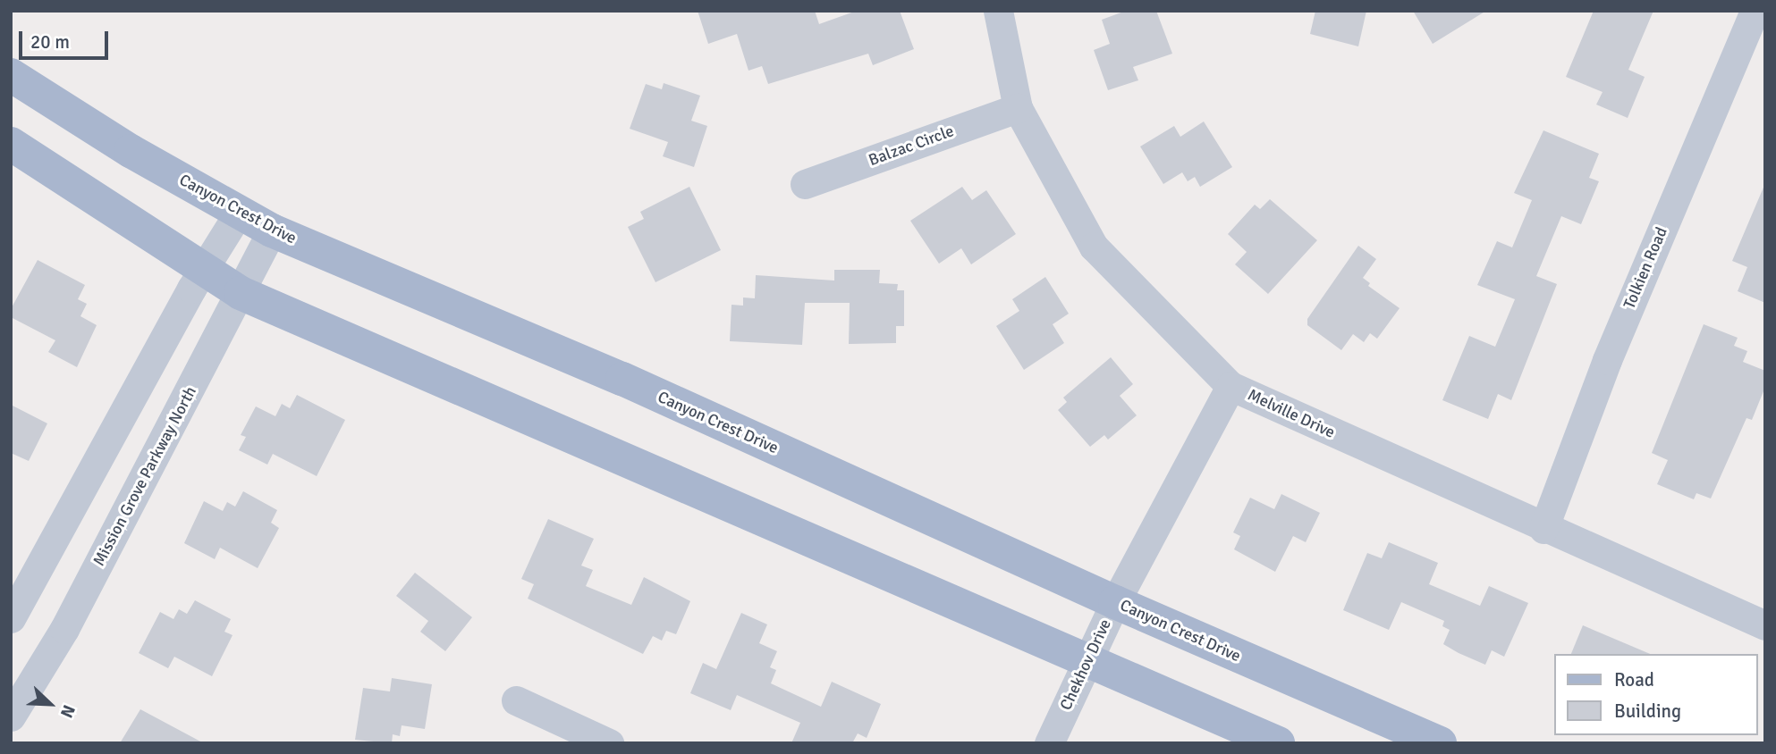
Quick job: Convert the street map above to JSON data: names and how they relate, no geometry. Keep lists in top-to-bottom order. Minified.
{"streets":{"main road":["Canyon Crest Drive"],"street":["Balzac Circle","Tolkien Road","Melville Drive","Mission Grove Parkway North","Chekhov Drive"]},"crossings":[["Balzac Circle","Melville Drive"],["Canyon Crest Drive","Mission Grove Parkway North"],["Canyon Crest Drive","Chekhov Drive"],["Tolkien Road","Melville Drive"],["Melville Drive","Chekhov Drive"]],"legend":["Road","Building"],"scale_bar":"20 m","north":"bottom right"}
